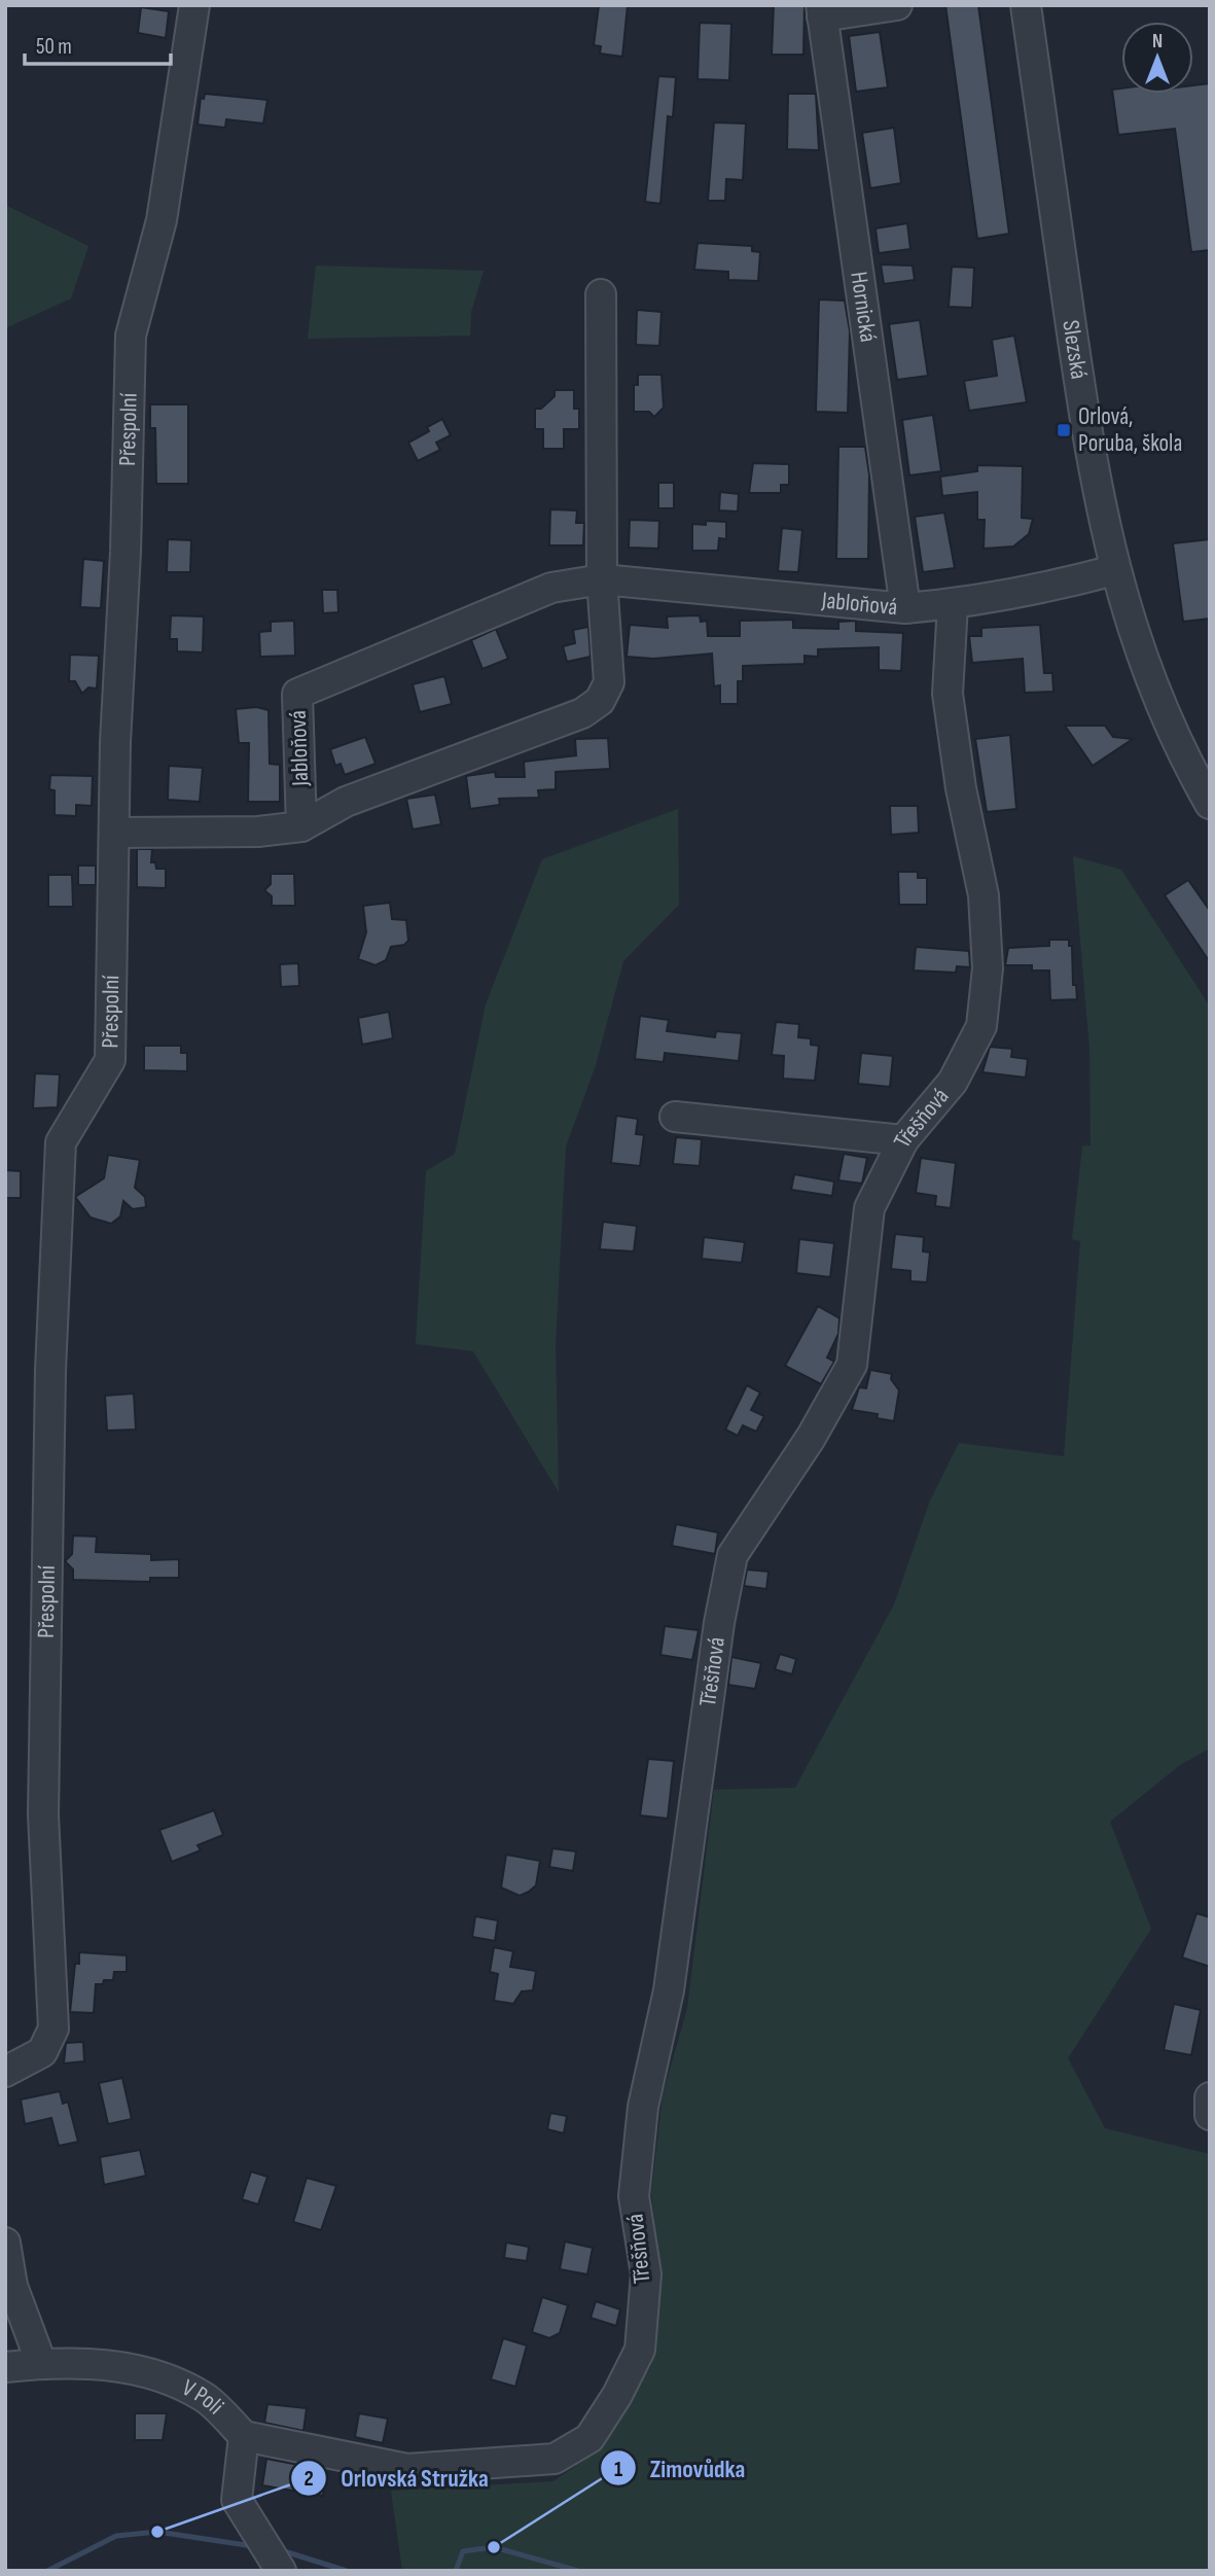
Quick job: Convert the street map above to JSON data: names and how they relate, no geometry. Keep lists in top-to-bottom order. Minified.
{"streets":{"street":["Hornická","Slezská","Přespolní","Jabloňová","Třešňová","V Poli"]},"crossings":[["Hornická","Jabloňová"],["Slezská","Jabloňová"],["Přespolní","Jabloňová"],["Jabloňová","Třešňová"],["Třešňová","V Poli"]],"places":{"transit":["Orlová, Poruba, škola"],"other":["Orlovská Stružka","Zimovůdka"]},"scale_bar":"50 m","north":"top"}
